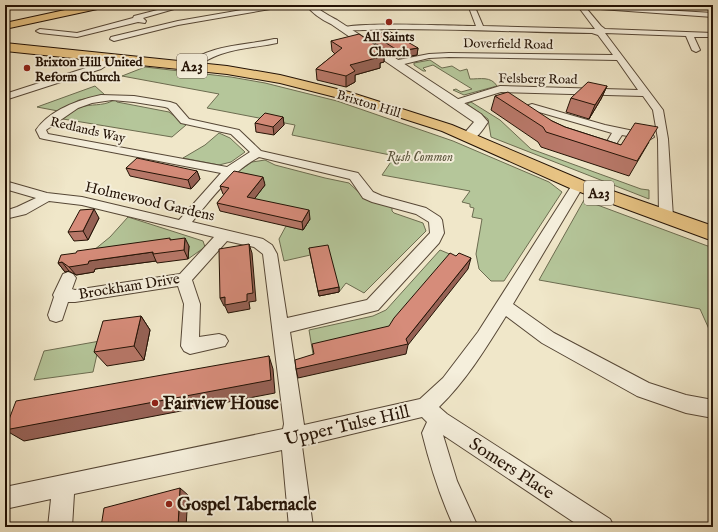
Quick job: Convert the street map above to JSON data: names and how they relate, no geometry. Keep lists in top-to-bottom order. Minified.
{"streets":{"highway":["A23","Brixton Hill"],"street":["Doverfield Road","Felsberg Road","Redlands Way","Holmewood Gardens","Brockham Drive","Upper Tulse Hill","Somers Place"]},"crossings":[["Brixton Hill","Upper Tulse Hill"],["Holmewood Gardens","Brockham Drive"],["Holmewood Gardens","Upper Tulse Hill"],["Upper Tulse Hill","Somers Place"]],"parks":["Rush Common"],"places":["All Saints Church","Brixton Hill United Reform Church","Fairview House","Gospel Tabernacle"]}
